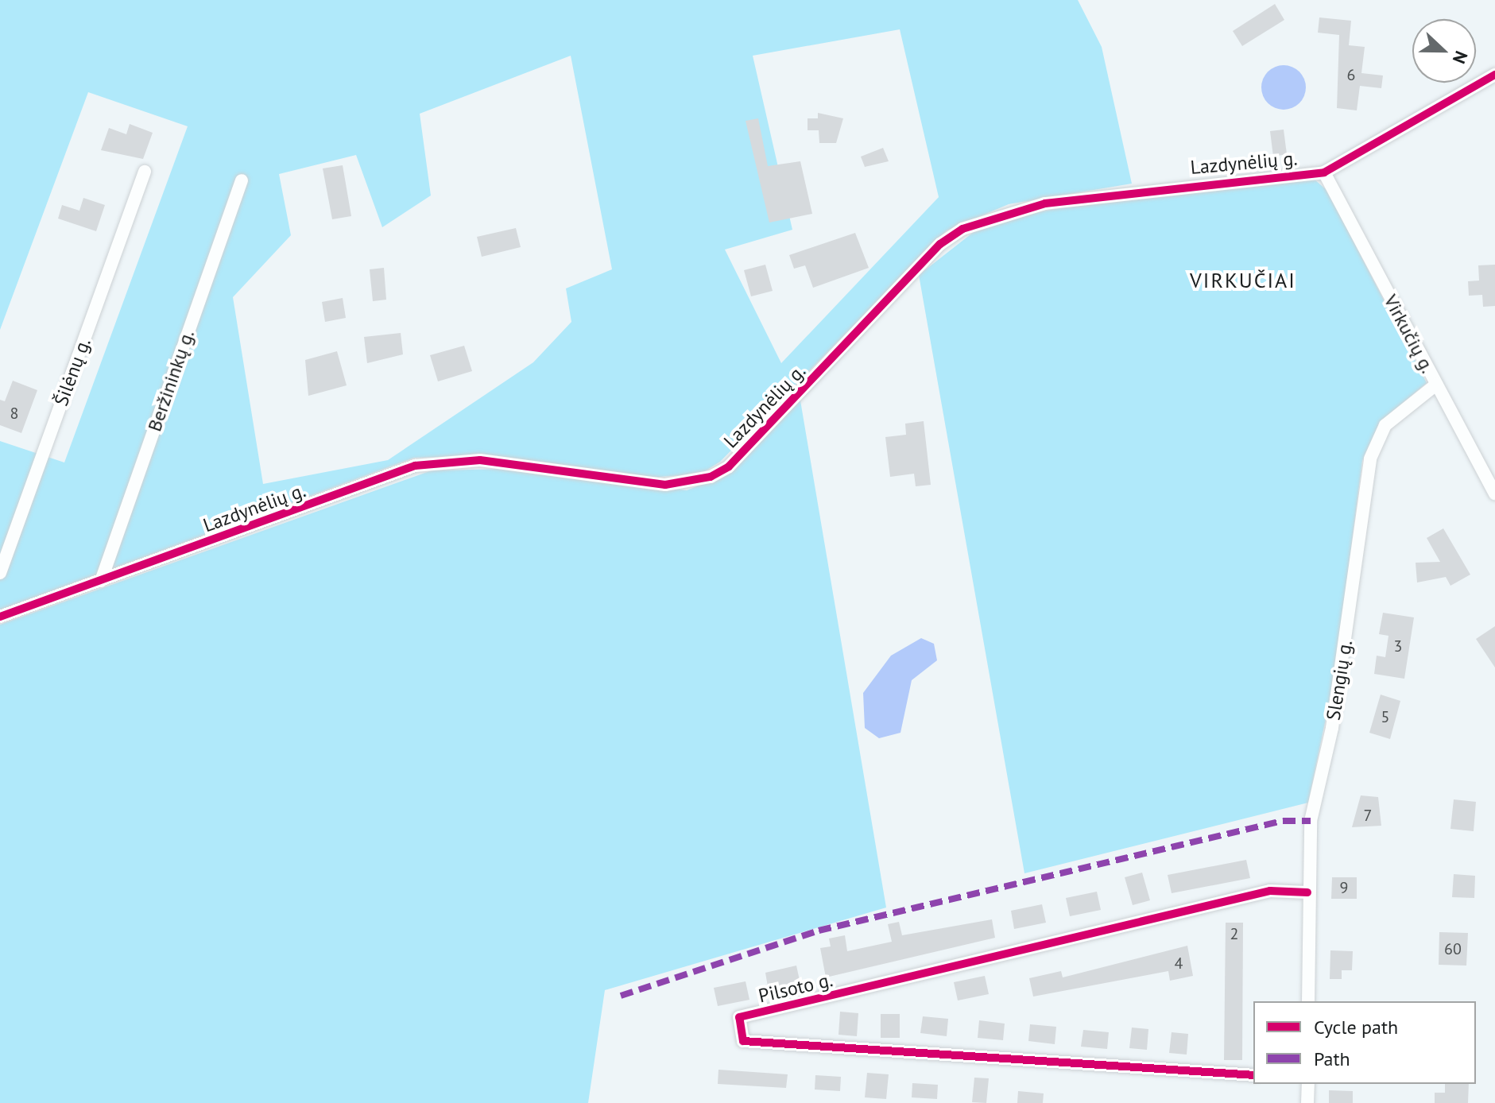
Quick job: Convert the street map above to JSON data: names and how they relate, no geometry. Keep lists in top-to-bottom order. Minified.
{"streets":{"street":["Lazdynėlių g.","Virkučių g.","Šilėnų g.","Beržininkų g.","Slengių g.","Pilsoto g."]},"crossings":[["Lazdynėlių g.","Virkučių g."],["Lazdynėlių g.","Beržininkų g."],["Virkučių g.","Slengių g."],["Slengių g.","Pilsoto g."]],"districts":["VIRKUČIAI"],"house_numbers":["6","8","3","5","7","9","2","60","4"],"legend":["Cycle path","Path"],"north":"right"}
